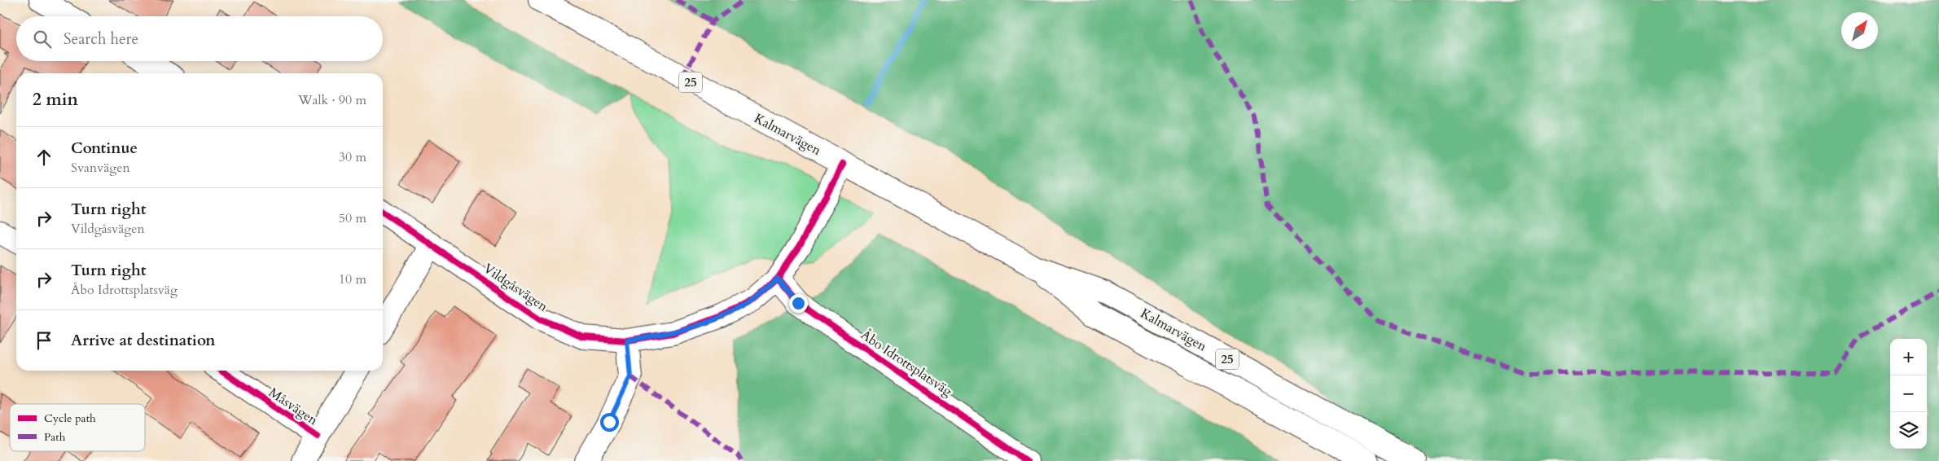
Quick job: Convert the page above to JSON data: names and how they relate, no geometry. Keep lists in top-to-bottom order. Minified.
{"streets":{"main road":["25","Kalmarvägen","Vildgåsvägen","Åbo Idrottsplatsväg","Måsvägen"]},"crossings":[["Kalmarvägen","Vildgåsvägen"],["Vildgåsvägen","Åbo Idrottsplatsväg"]],"legend":["Cycle path","Path"],"north":"top right","page":{"search":"Search here","heading":["2 min","Walk · 90 m"],"list":[["Continue","Svanvägen","30 m"],["Turn right","Vildgåsvägen","50 m"],["Turn right","Åbo Idrottsplatsväg","10 m"],"Arrive at destination"],"map_buttons":["+","−"]}}
